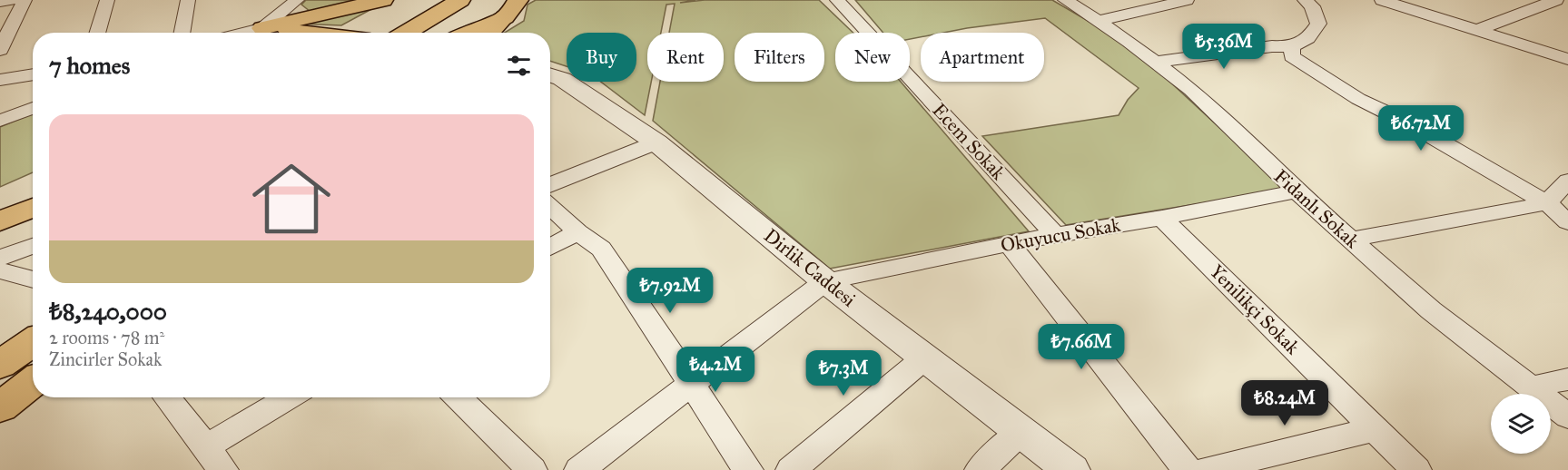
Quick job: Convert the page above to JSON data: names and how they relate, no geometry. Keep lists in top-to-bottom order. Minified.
{"streets":{"street":["Ecem Sokak","Fidanlı Sokak","Okuyucu Sokak","Dirlik Caddesi","Yenilikçi Sokak"]},"crossings":[["Ecem Sokak","Okuyucu Sokak"],["Fidanlı Sokak","Okuyucu Sokak"],["Okuyucu Sokak","Dirlik Caddesi"],["Okuyucu Sokak","Yenilikçi Sokak"]],"page":{"price":["₺5.36M","₺6.72M","₺7.92M","₺7.66M","₺4.2M","₺7.3M","₺8.24M"],"chip":["Buy","Rent","Filters","New","Apartment"],"heading":"7 homes","list":[{"name":"₺8,240,000","note":"2 rooms · 78 m² · Zincirler Sokak"}]}}
